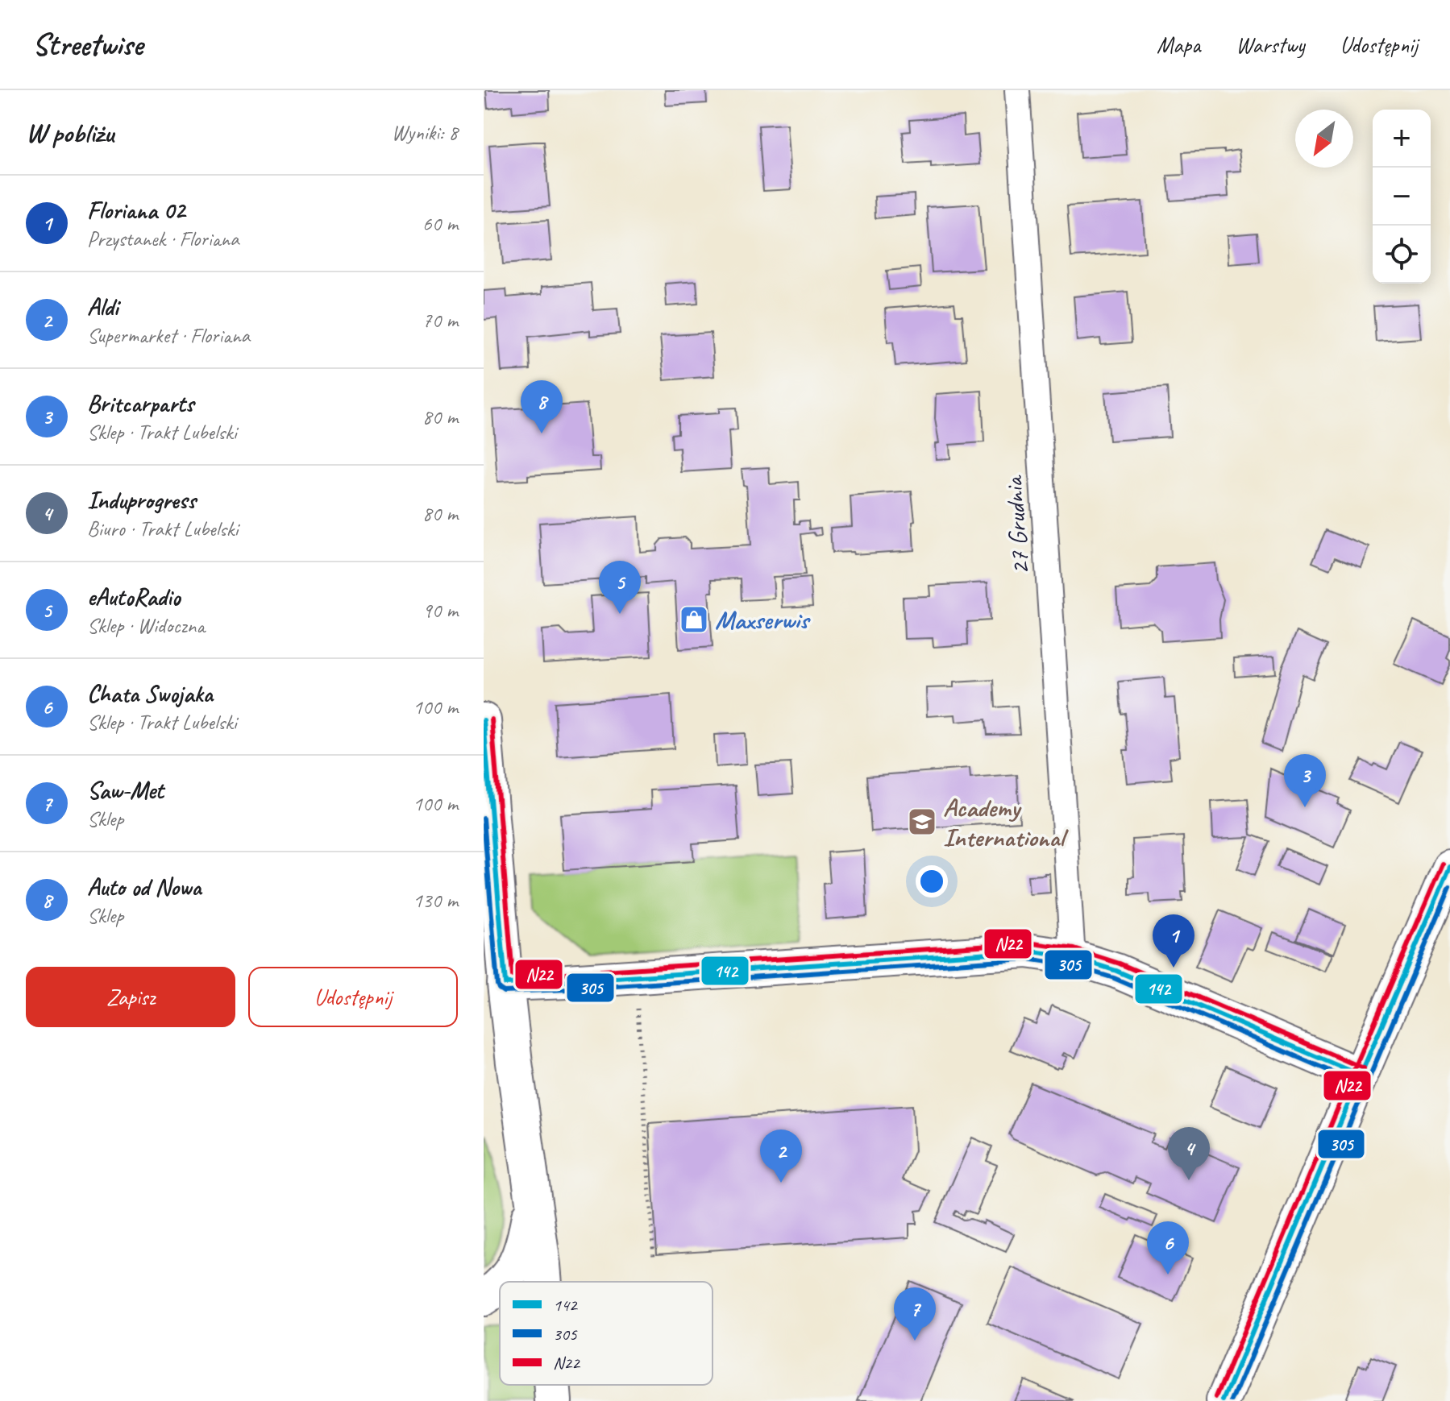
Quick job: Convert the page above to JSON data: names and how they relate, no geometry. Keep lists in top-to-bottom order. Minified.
{"streets":{"street":["27 Grudnia"]},"places":{"shop":["Maxserwis"],"school or university":["Academy International"]},"lines":["transit line N22","transit line 142","transit line 305"],"legend":["142","305","N22"],"north":"bottom left","page":{"header":"Streetwise","nav":["Mapa","Warstwy","Udostępnij"],"heading":["W pobliżu","Wyniki: 8"],"map_buttons":["+","−"],"list":[{"mark":"1","name":"Floriana 02","note":"Przystanek · Floriana","value":"60 m"},{"mark":"2","name":"Aldi","note":"Supermarket · Floriana","value":"70 m"},{"mark":"3","name":"Britcarparts","note":"Sklep · Trakt Lubelski","value":"80 m"},{"mark":"4","name":"Induprogress","note":"Biuro · Trakt Lubelski","value":"80 m"},{"mark":"5","name":"eAutoRadio","note":"Sklep · Widoczna","value":"90 m"},{"mark":"6","name":"Chata Swojaka","note":"Sklep · Trakt Lubelski","value":"100 m"},{"mark":"7","name":"Saw-Met","note":"Sklep","value":"100 m"},{"mark":"8","name":"Auto od Nowa","note":"Sklep","value":"130 m"}],"pins":["8","5","3","1","4","2","6","7"],"buttons":["Zapisz","Udostępnij"]}}
